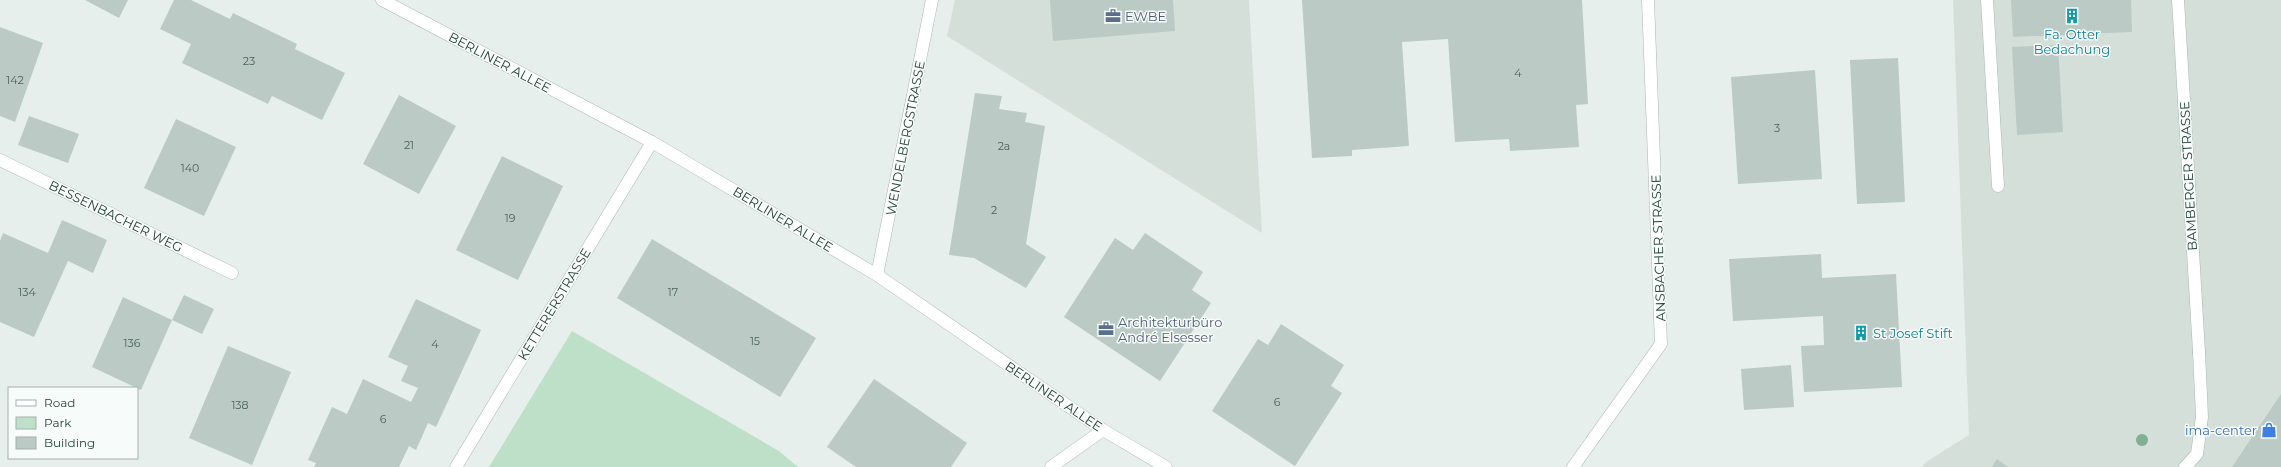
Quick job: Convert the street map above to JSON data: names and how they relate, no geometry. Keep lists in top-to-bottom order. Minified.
{"streets":{"street":["BERLINER ALLEE","WENDELBERGSTRASSE","BAMBERGER STRASSE","BESSENBACHER WEG","ANSBACHER STRASSE","KETTERERSTRASSE"]},"crossings":[["BERLINER ALLEE","WENDELBERGSTRASSE"],["BERLINER ALLEE","KETTERERSTRASSE"]],"places":{"office":["EWBE","Architekturbüro André Elsesser"],"building":["Fa. Otter Bedachung","St Josef Stift"],"shop":["ima-center"]},"house_numbers":["23","4","142","3","21","2a","140","2","19","134","17","15","136","4","6","138","6"],"legend":["Road","Park","Building"]}
